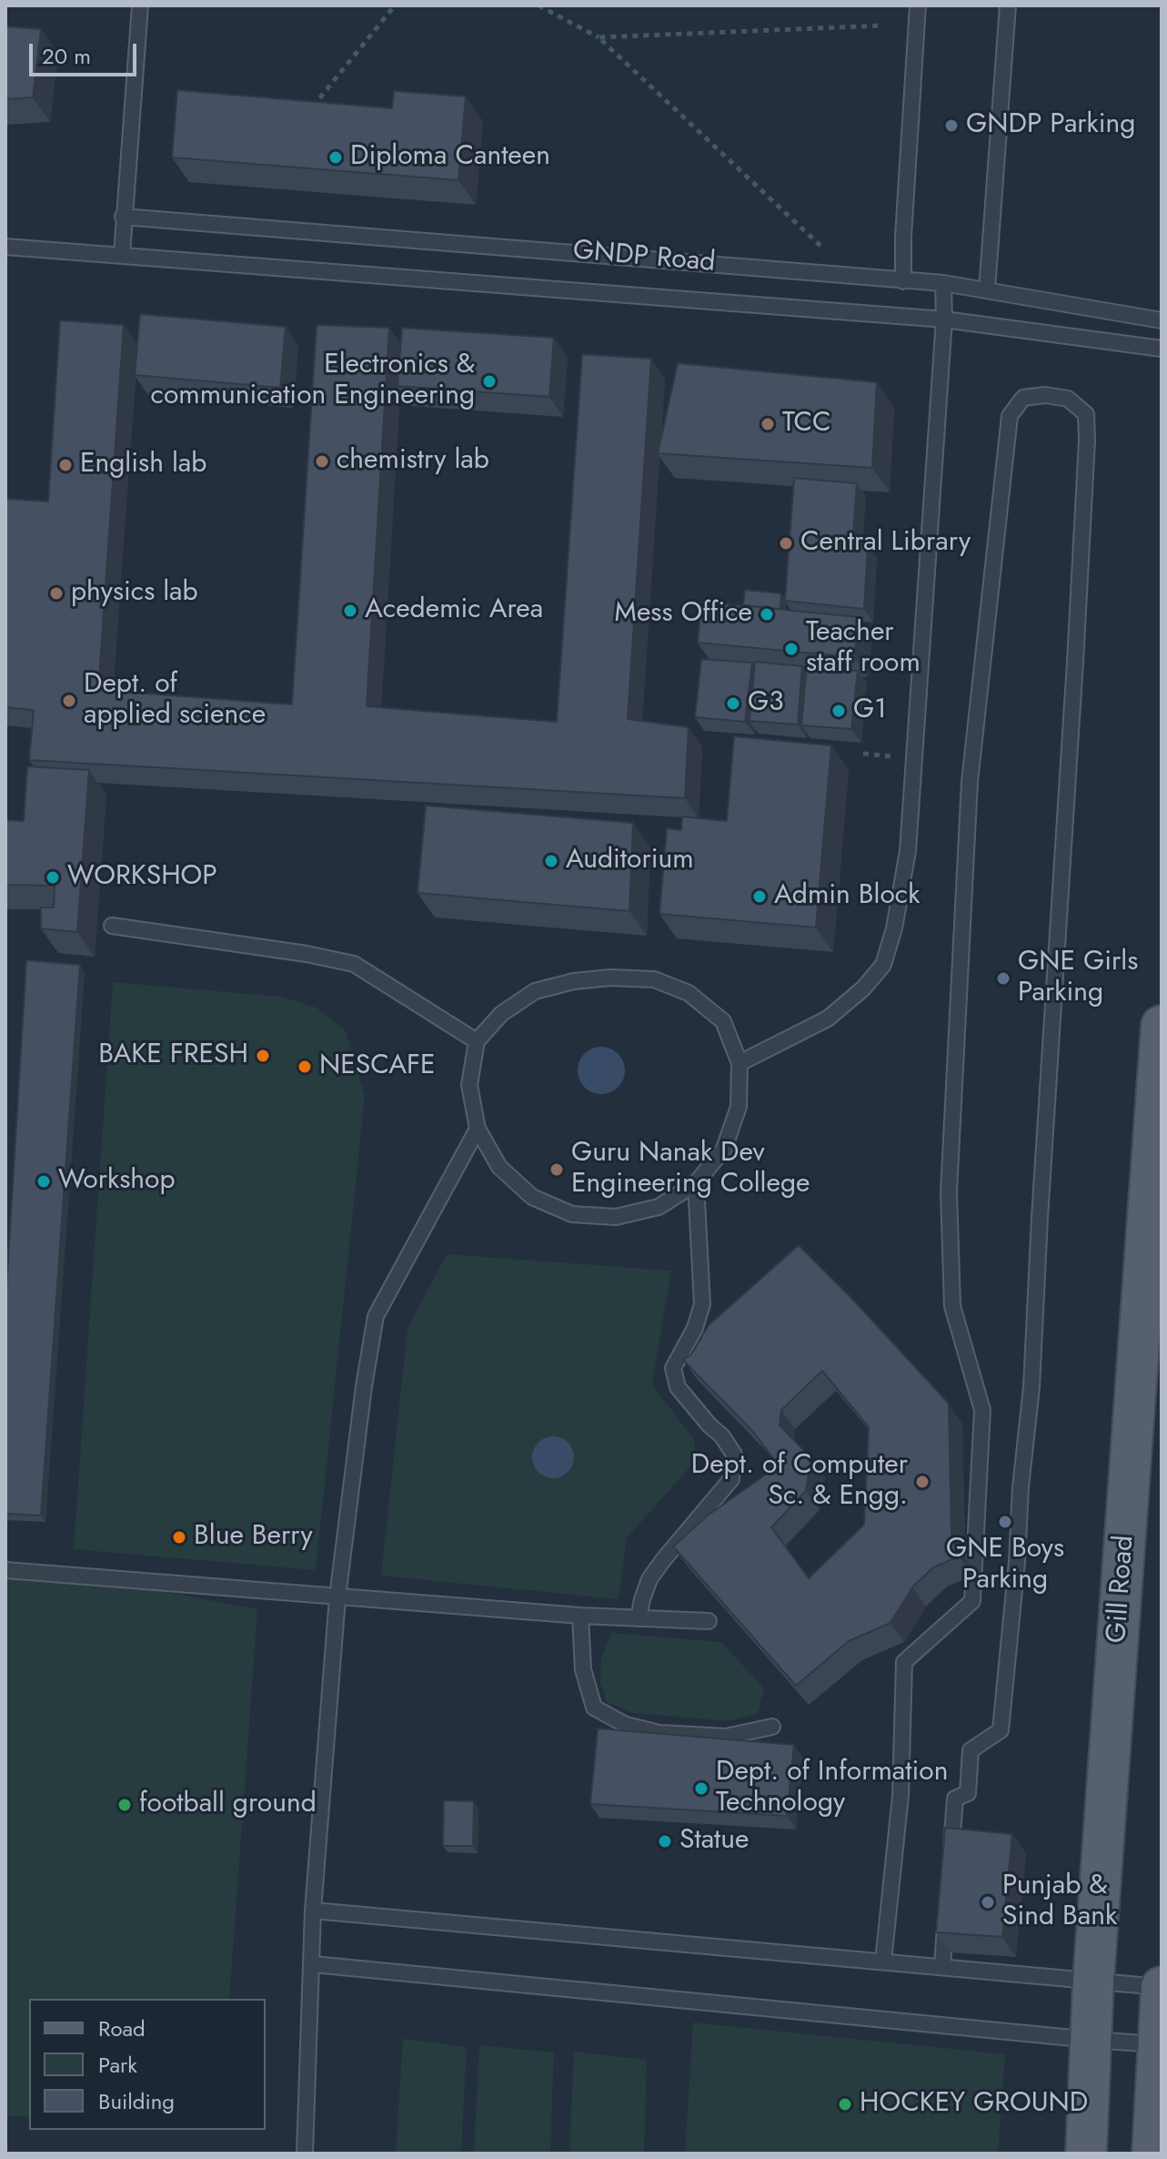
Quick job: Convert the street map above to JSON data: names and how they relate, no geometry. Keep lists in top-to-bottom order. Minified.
{"streets":{"main road":["Gill Road"],"lane":["GNDP Road"]},"places":["GNDP Parking","Diploma Canteen","Electronics & communication Engineering","TCC","chemistry lab","English lab","Central Library","physics lab","Acedemic Area","Mess Office","Teacher staff room","Dept. of applied science","G3","G1","Auditorium","WORKSHOP","Admin Block","GNE Girls Parking","BAKE FRESH","NESCAFE","Guru Nanak Dev Engineering College","Workshop","Dept. of Computer Sc. & Engg.","GNE Boys Parking","Blue Berry","Dept. of Information Technology","football ground","Statue","Punjab & Sind Bank","HOCKEY GROUND"],"legend":["Road","Park","Building"],"scale_bar":"20 m"}
